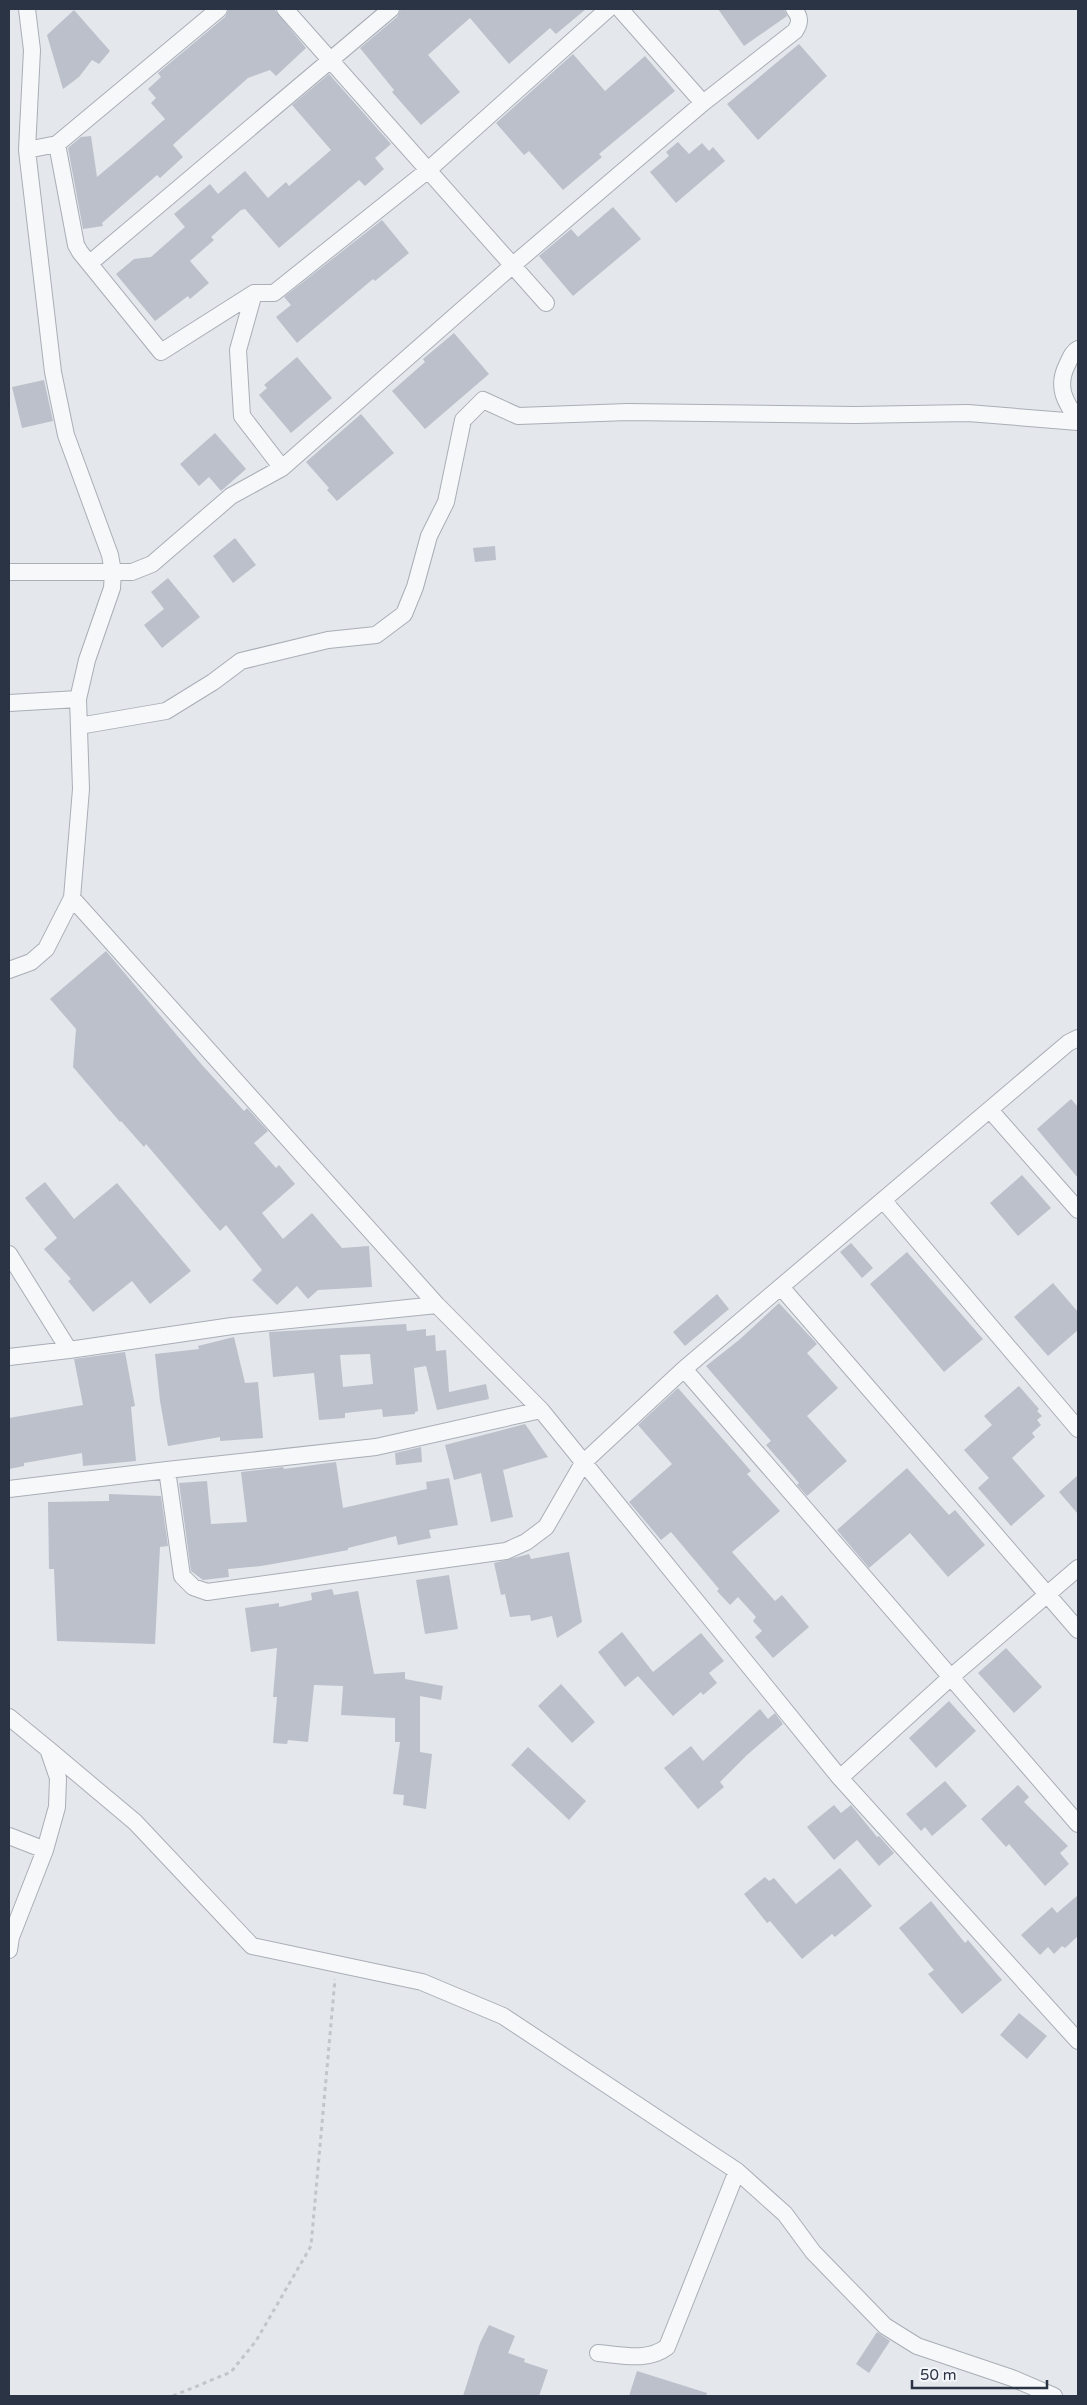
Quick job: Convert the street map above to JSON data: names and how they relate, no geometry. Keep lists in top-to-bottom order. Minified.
{"scale_bar":"50 m"}
